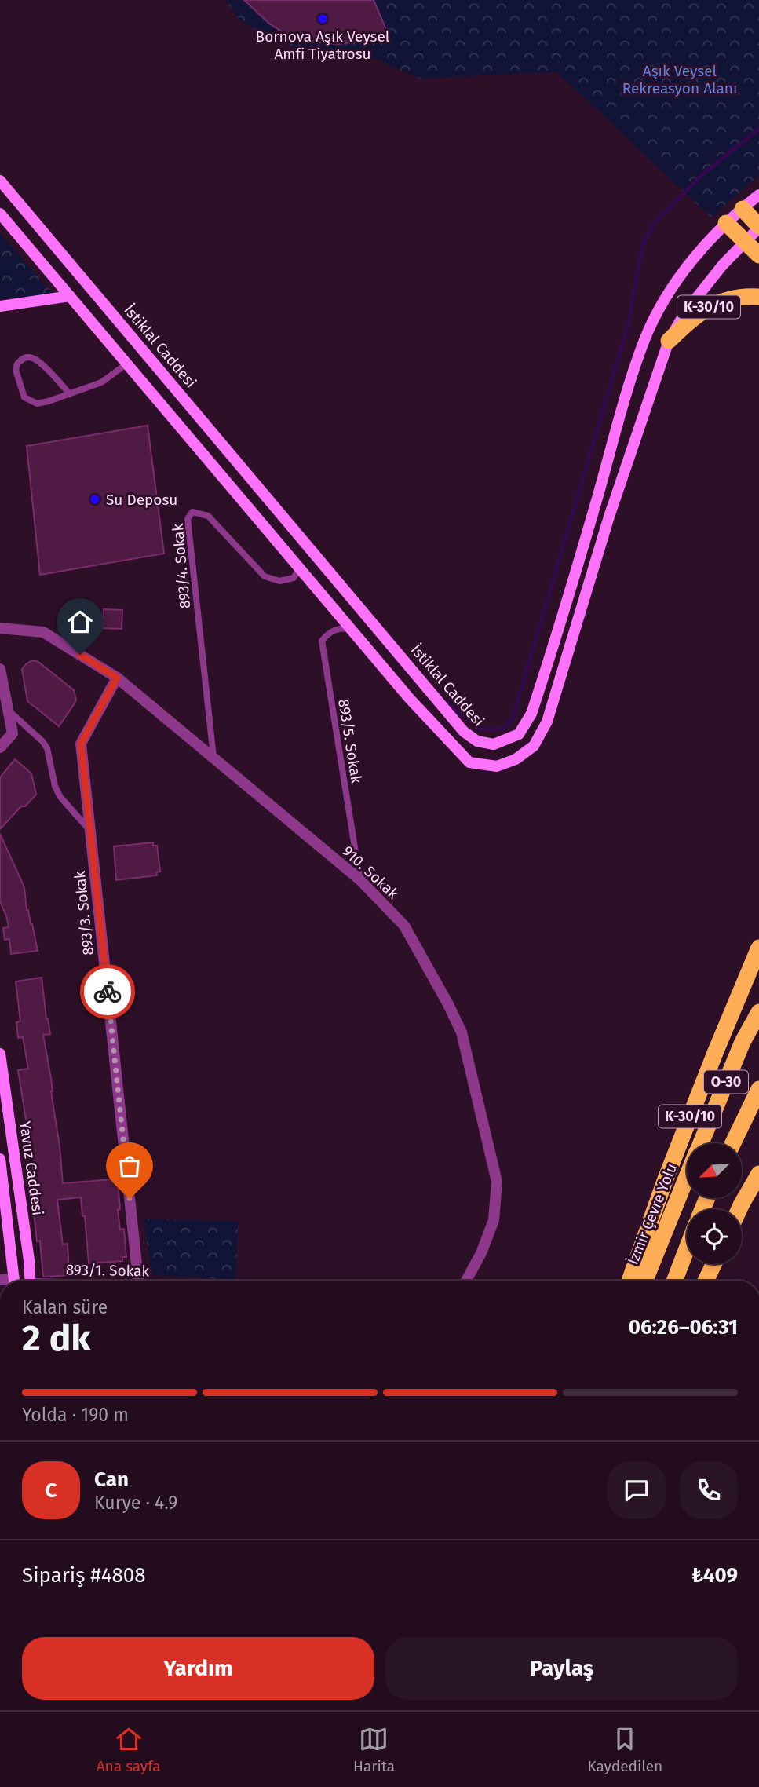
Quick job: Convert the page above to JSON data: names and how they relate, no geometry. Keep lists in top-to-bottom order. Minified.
{"streets":{"highway":["K-30/10","O-30","İzmir Çevre Yolu"],"main road":["İstiklal Caddesi","Yavuz Caddesi"],"street":["910. Sokak","893/3. Sokak"],"lane":["893/4. Sokak","893/5. Sokak"]},"crossings":[["893/4. Sokak","910. Sokak"],["893/5. Sokak","910. Sokak"],["910. Sokak","893/3. Sokak"]],"parks":["Aşık Veysel Rekreasyon Alanı"],"places":["Bornova Aşık Veysel Amfi Tiyatrosu","Su Deposu"],"north":"bottom left","page":{"heading":["2 dk","Kalan süre","06:26–06:31"],"panel":["Can","Kurye · 4.9","Sipariş #4808","₺409"],"bar":"Yolda · 190 m","round":"C","buttons":["Yardım","Paylaş"],"tabs":["Ana sayfa","Harita","Kaydedilen"]}}
